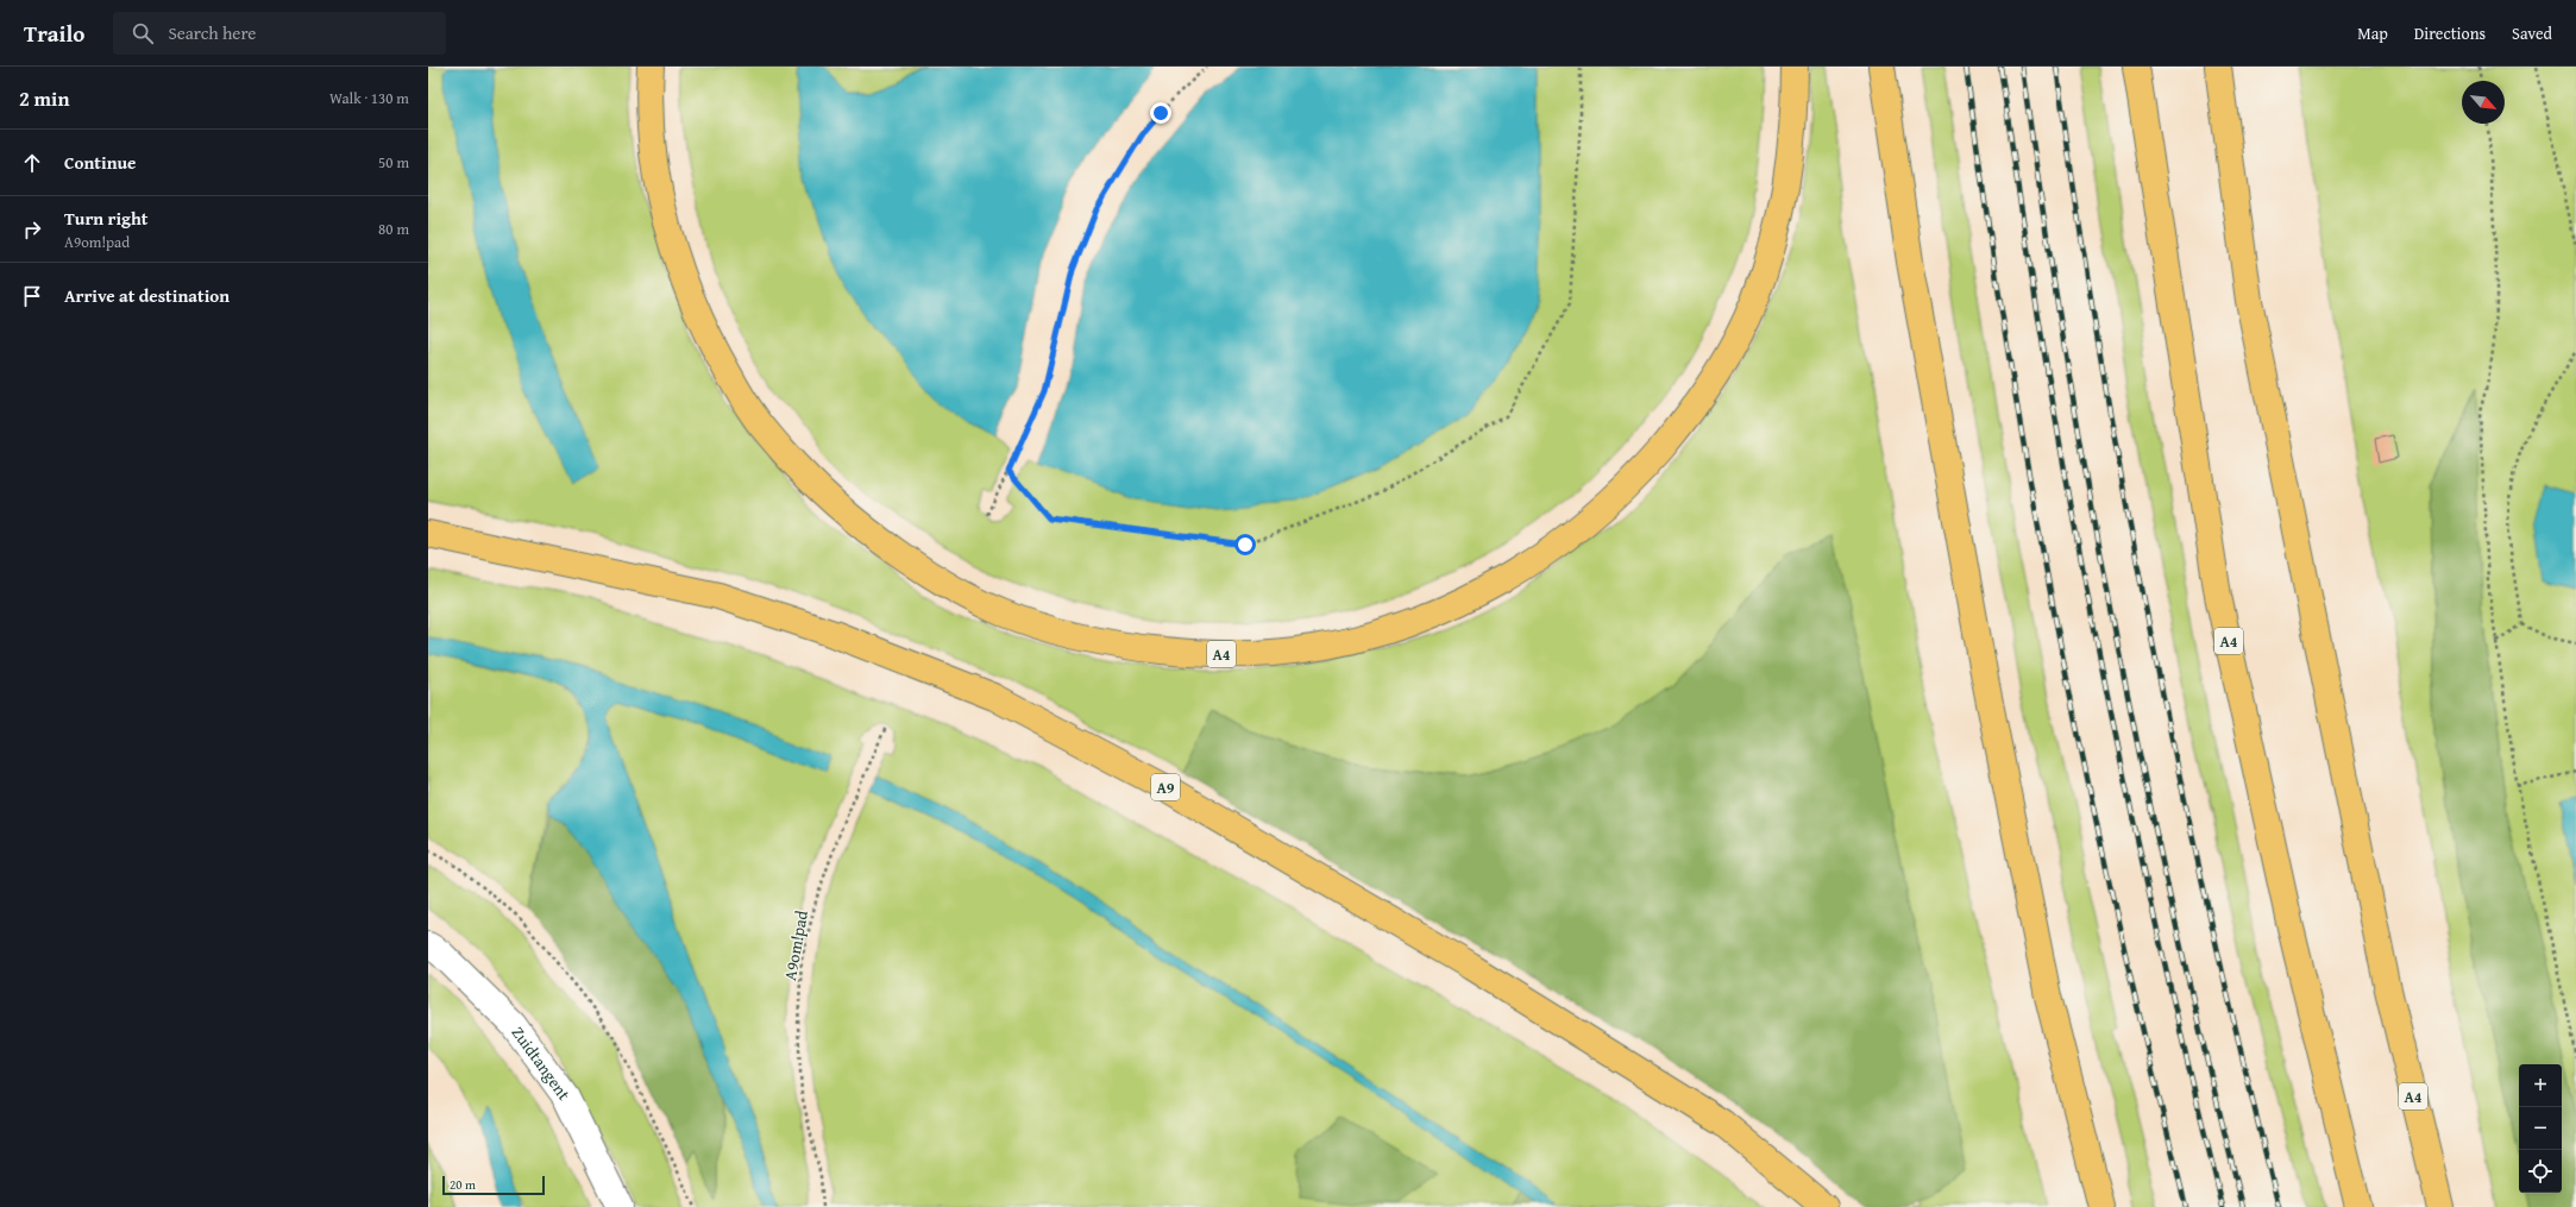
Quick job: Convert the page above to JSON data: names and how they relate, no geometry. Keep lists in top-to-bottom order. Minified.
{"streets":{"highway":["A4","A9"],"lane":["Zuidtangent"],"path":["A9om!pad"]},"scale_bar":"20 m","north":"bottom right","page":{"header":"Trailo","search":"Search here","nav":["Map","Directions","Saved"],"heading":["2 min","Walk · 130 m"],"list":[["Continue","50 m"],["Turn right","A9om!pad","80 m"],"Arrive at destination"],"map_buttons":["+","−"],"scale":"20 m"}}
